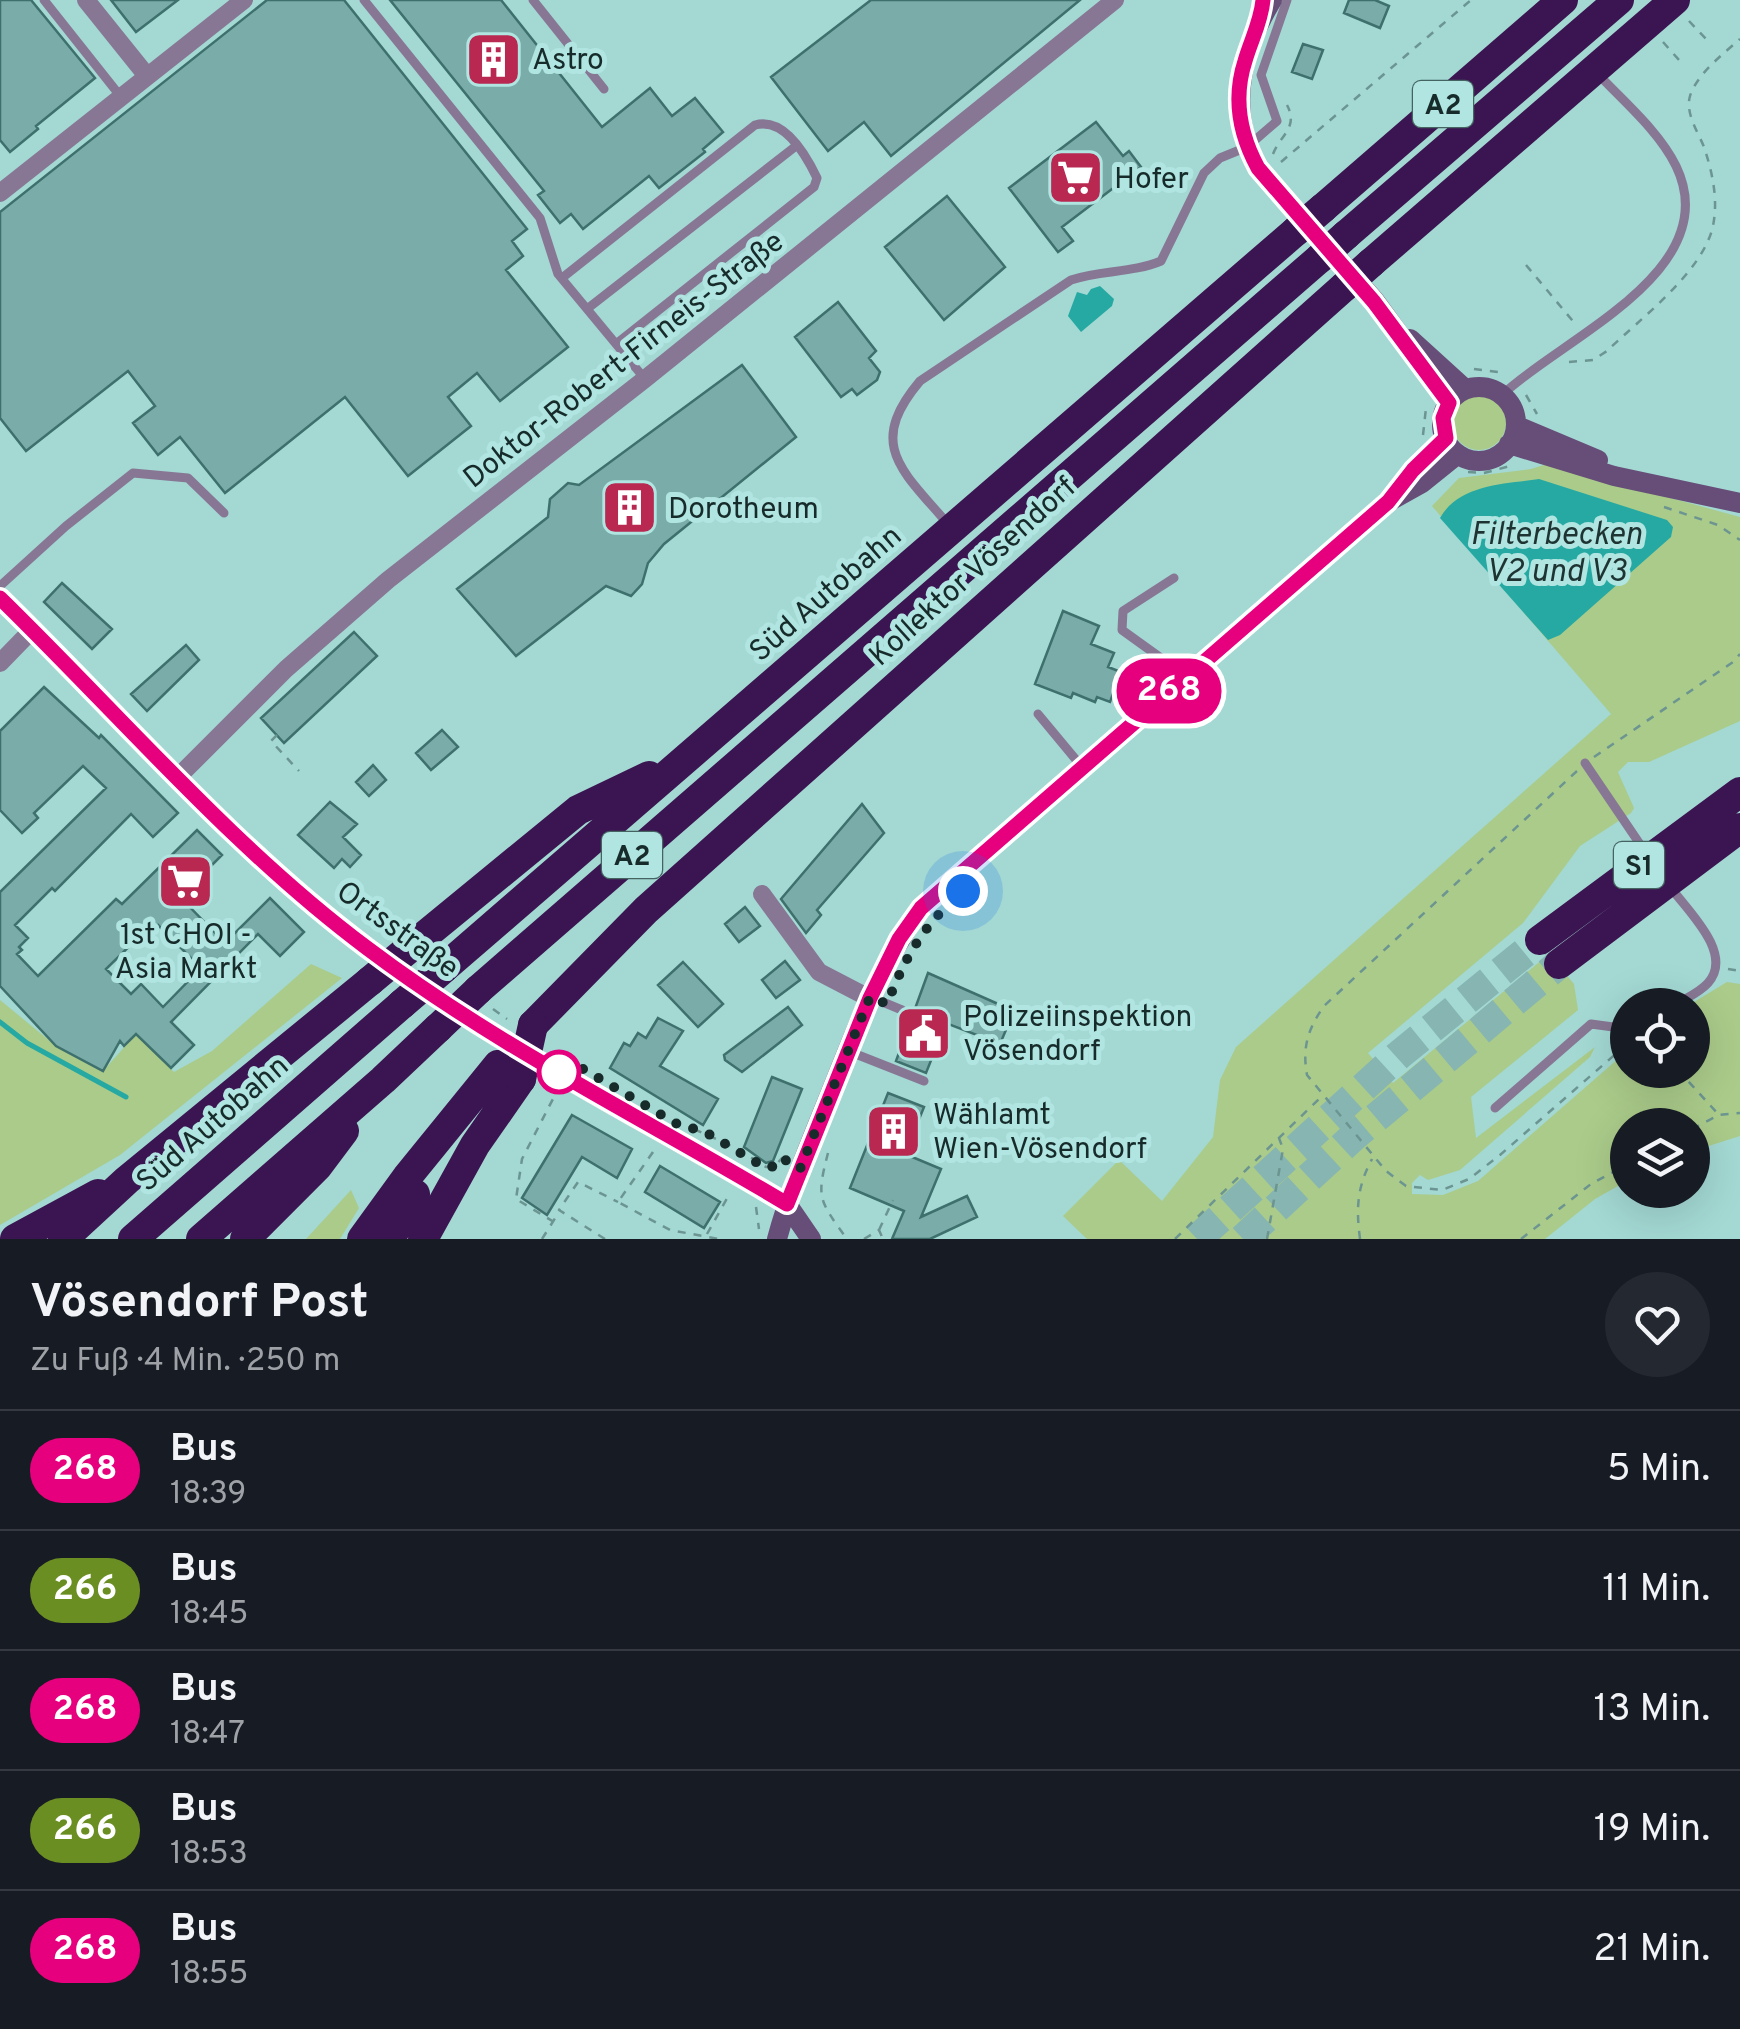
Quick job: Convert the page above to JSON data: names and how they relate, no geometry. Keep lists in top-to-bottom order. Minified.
{"streets":{"highway":["A2","Kollektor Vösendorf","Süd Autobahn","S1"],"main road":["Ortsstraße"],"street":["Doktor-Robert-Firneis-Straße"]},"crossings":[["Doktor-Robert-Firneis-Straße","Ortsstraße"]],"water":["Filterbecken V2 und V3"],"places":{"building":["Astro","Dorotheum","Wählamt Wien-Vösendorf"],"supermarket":["Hofer","1st CHOI - Asia Markt"],"public building":["Polizeiinspektion Vösendorf"]},"lines":["bus line 268"],"page":{"on_map":"268","heading":["Vösendorf Post","Zu Fuß · 4 Min. · 250 m"],"list":[{"mark":"268","name":"Bus","note":"18:39","value":"5 Min."},{"mark":"266","name":"Bus","note":"18:45","value":"11 Min."},{"mark":"268","name":"Bus","note":"18:47","value":"13 Min."},{"mark":"266","name":"Bus","note":"18:53","value":"19 Min."},{"mark":"268","name":"Bus","note":"18:55","value":"21 Min."}]}}
